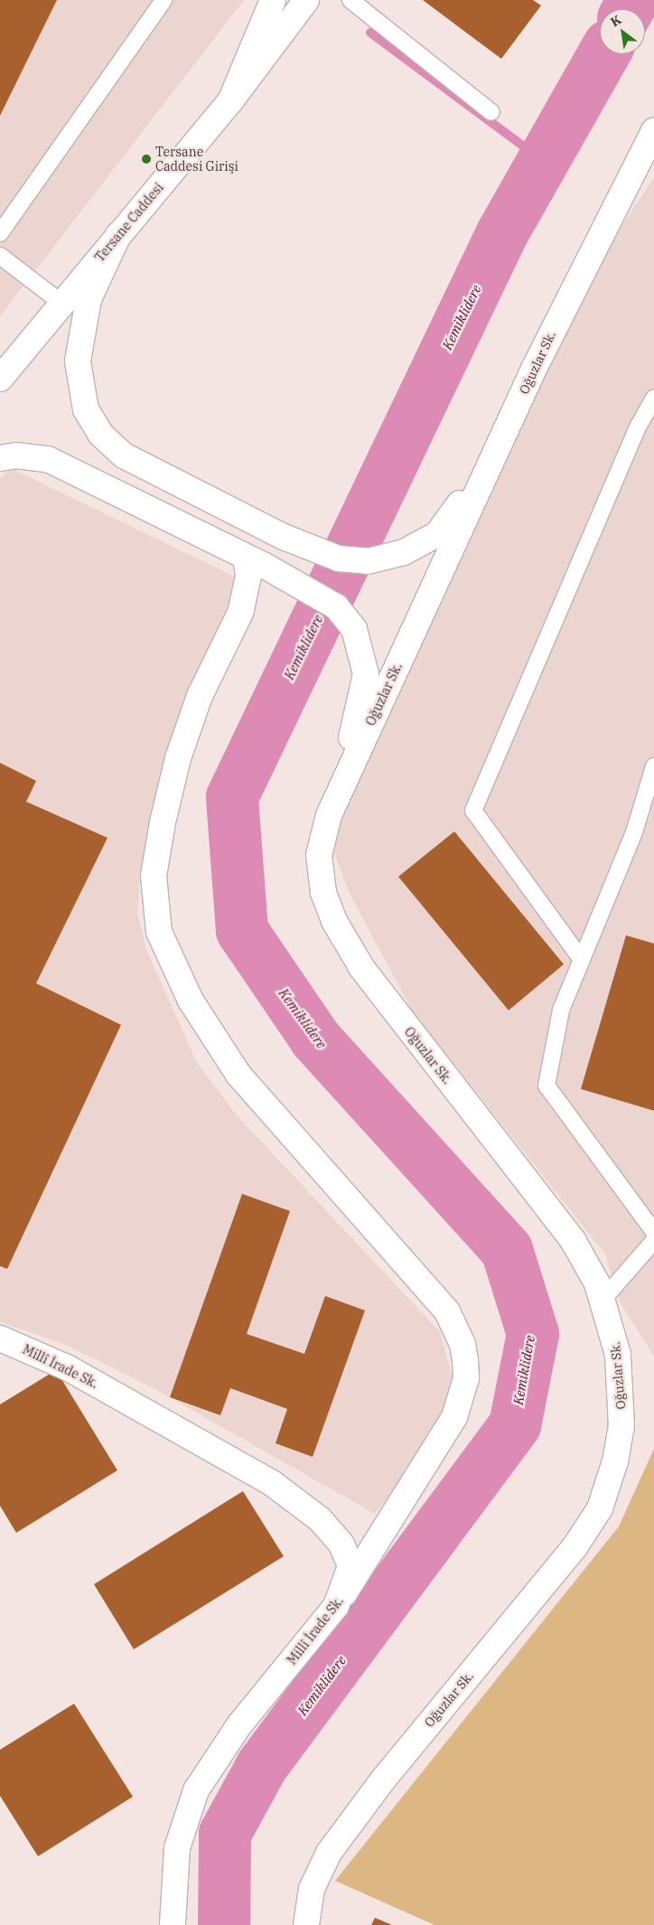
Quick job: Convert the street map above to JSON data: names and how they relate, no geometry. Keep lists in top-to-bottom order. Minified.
{"streets":{"main road":["Tersane Caddesi","Oğuzlar Sk.","Millî İrade Sk."]},"water":["Kemiklidere"],"places":["Tersane Caddesi Girişi"],"north":"top left"}
